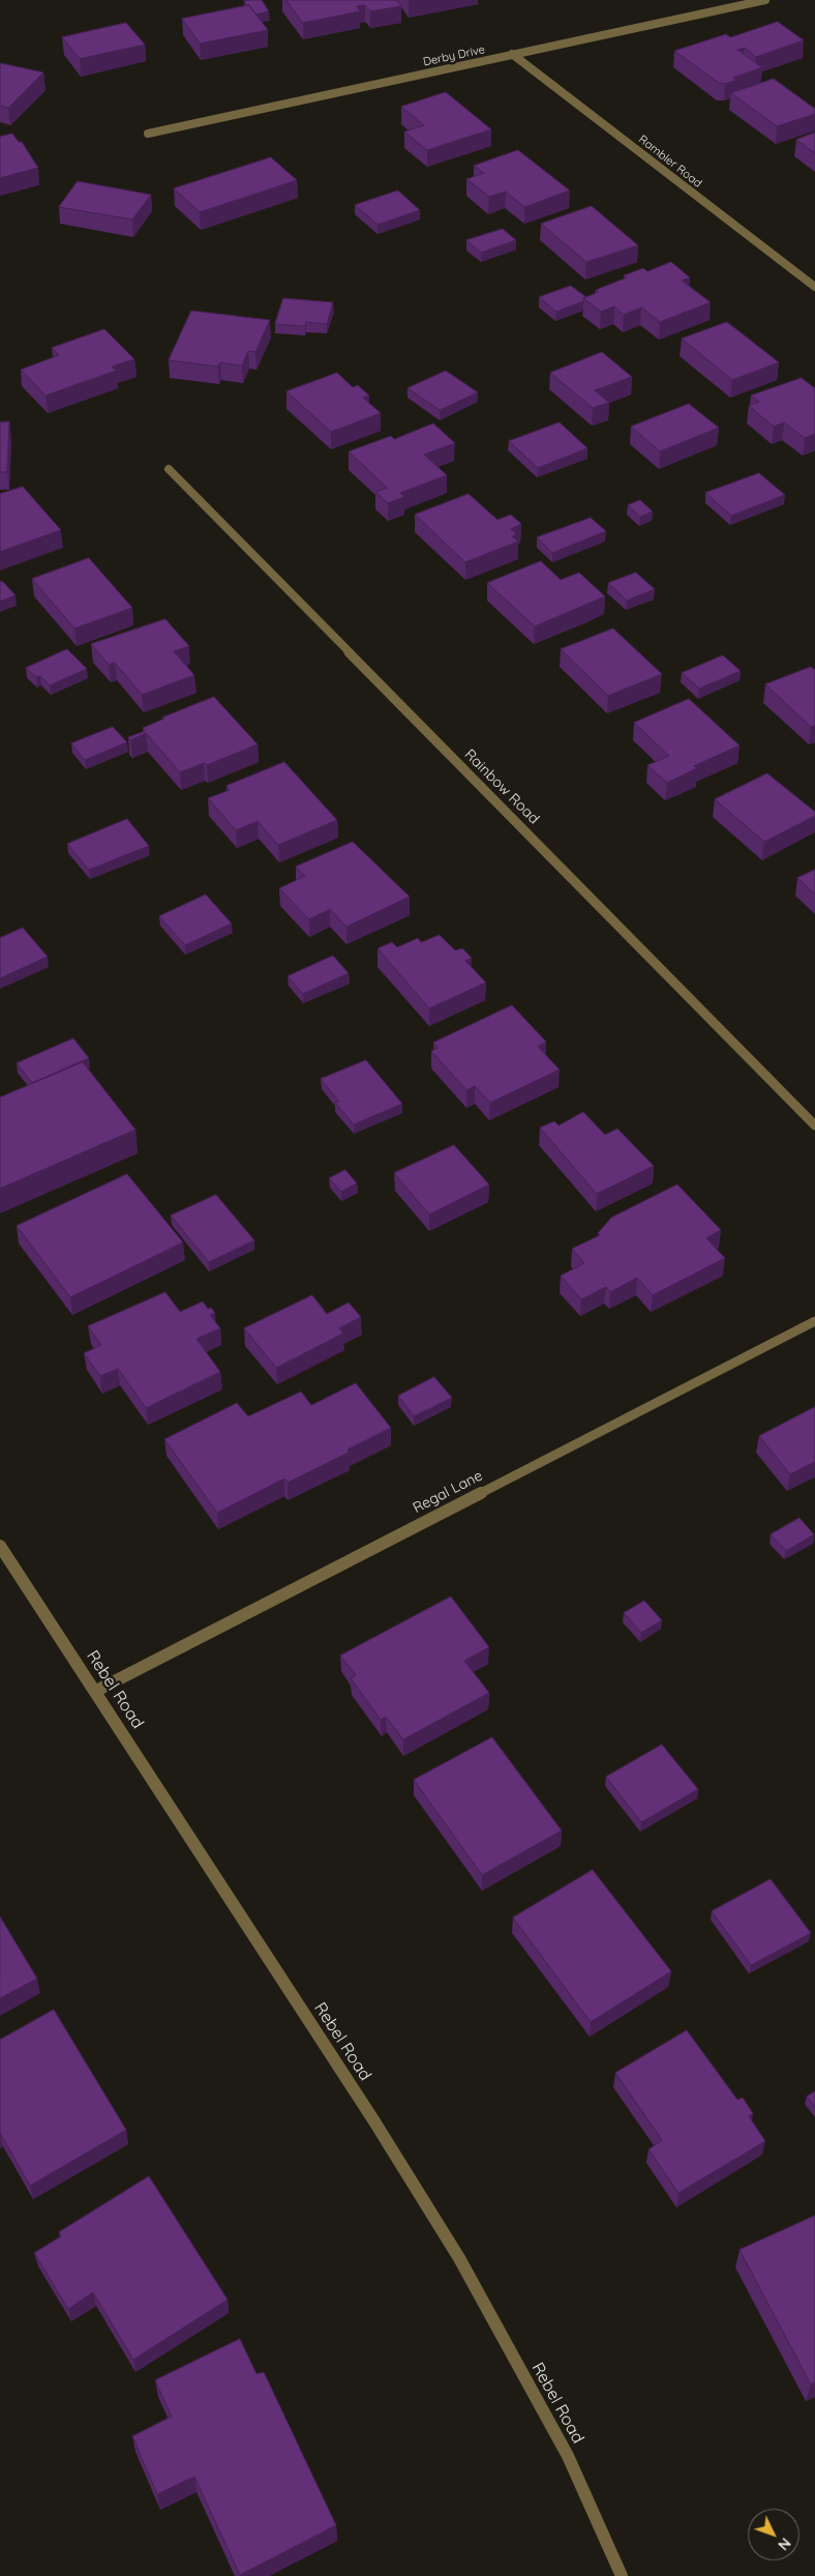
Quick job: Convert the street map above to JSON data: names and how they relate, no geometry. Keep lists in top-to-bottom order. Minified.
{"streets":{"street":["Derby Drive","Rambler Road","Rainbow Road","Regal Lane","Rebel Road"]},"crossings":[["Derby Drive","Rambler Road"],["Regal Lane","Rebel Road"]],"north":"bottom right"}
